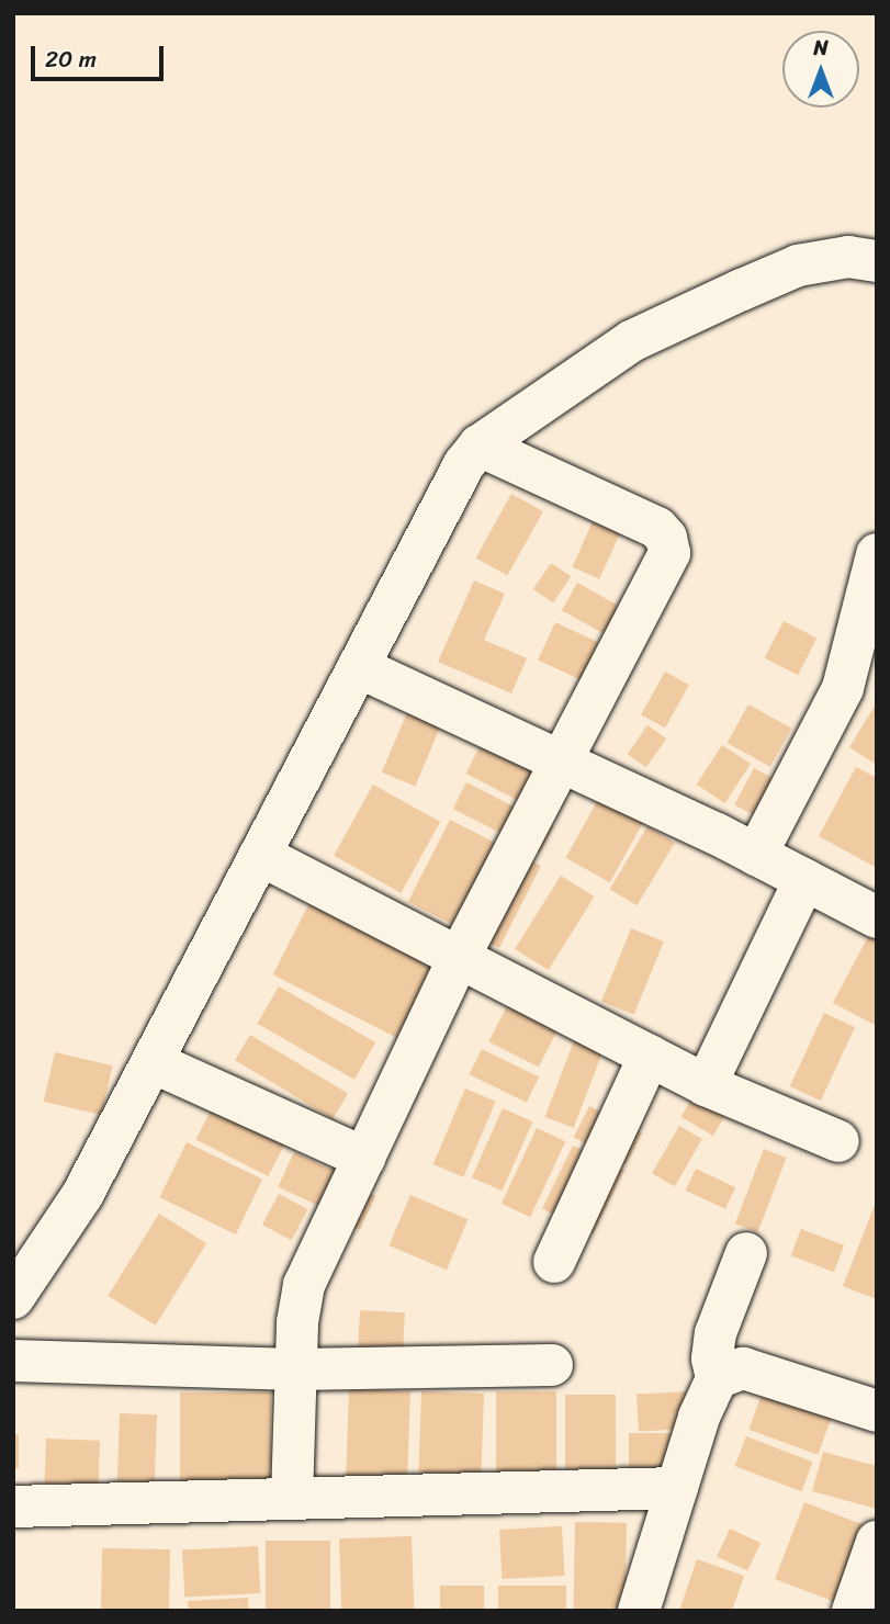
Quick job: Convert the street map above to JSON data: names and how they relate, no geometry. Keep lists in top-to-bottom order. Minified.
{"scale_bar":"20 m","north":"top"}
